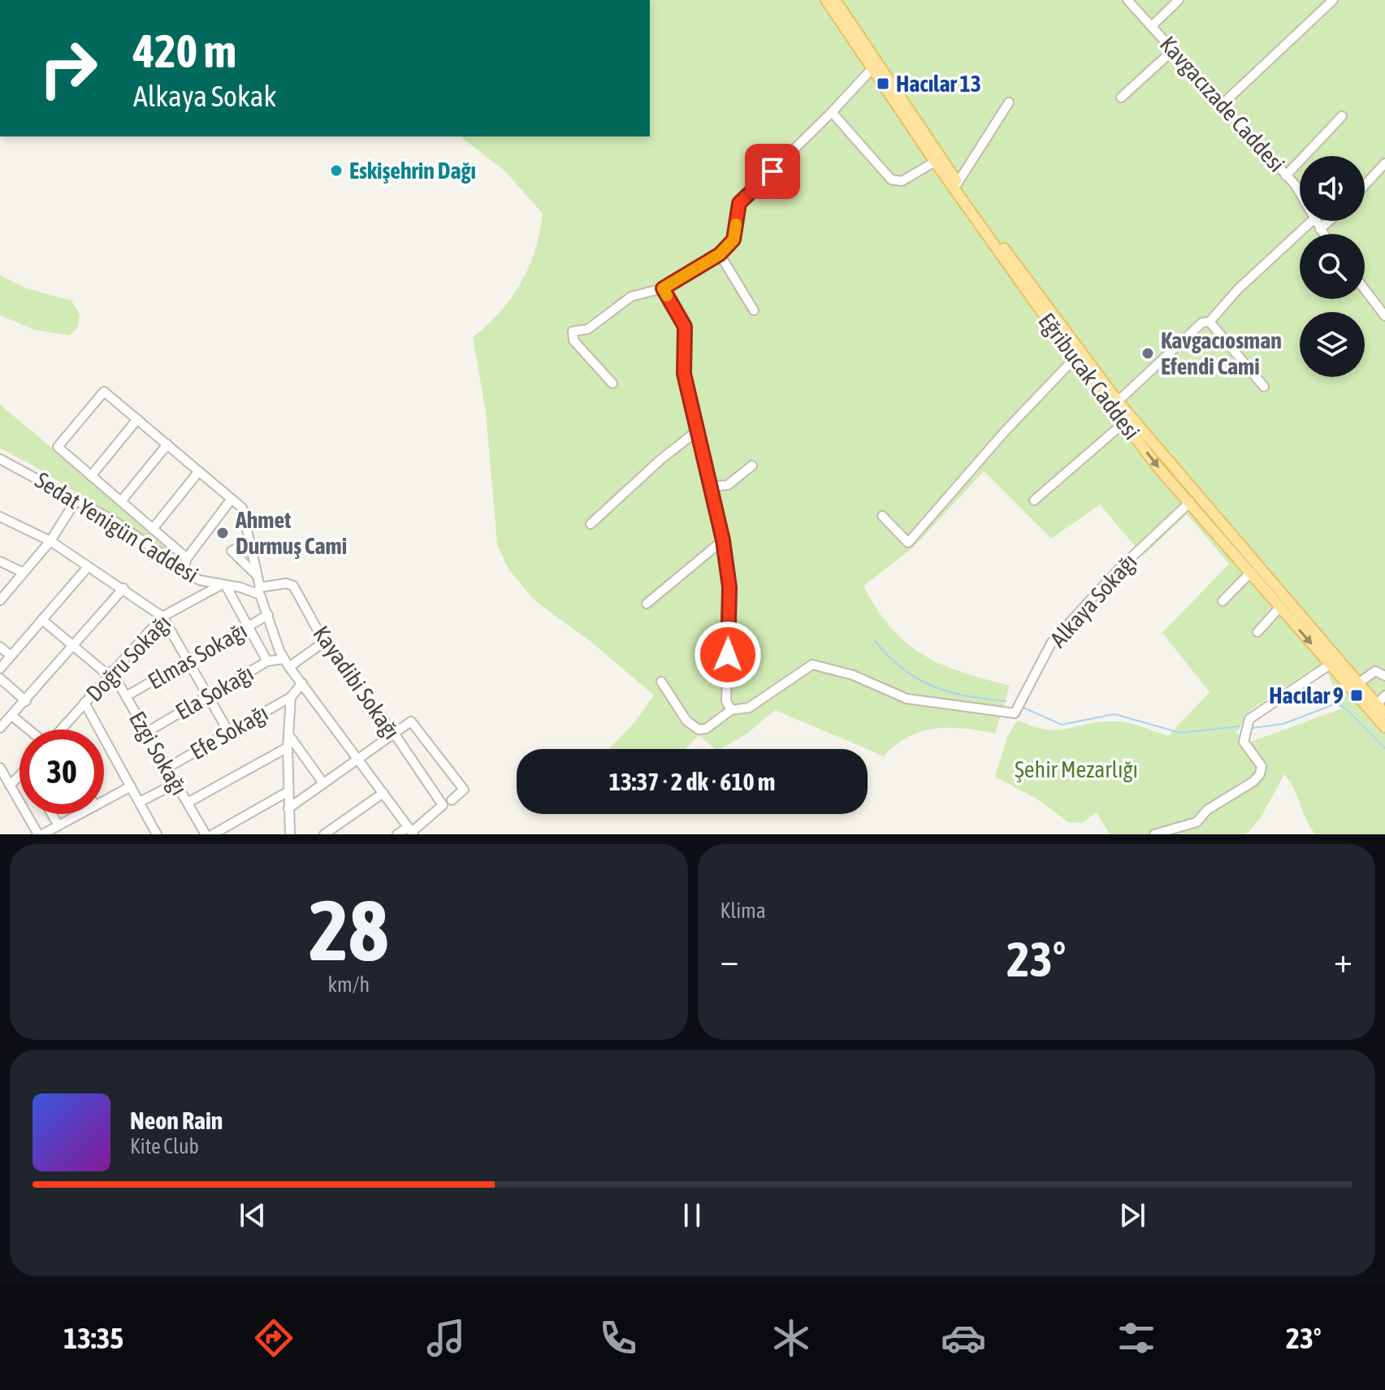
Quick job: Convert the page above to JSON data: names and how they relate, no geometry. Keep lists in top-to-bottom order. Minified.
{"streets":{"main road":["Eğribucak Caddesi"],"street":["Kavgacızade Caddesi","Sedat Yenigün Caddesi","Alkaya Sokağı","Elmas Sokağı","Doğru Sokağı","Kayadibi Sokağı","Ela Sokağı","Efe Sokağı","Ezgi Sokağı"]},"crossings":[["Eğribucak Caddesi","Alkaya Sokağı"],["Sedat Yenigün Caddesi","Doğru Sokağı"],["Sedat Yenigün Caddesi","Kayadibi Sokağı"],["Elmas Sokağı","Ezgi Sokağı"],["Doğru Sokağı","Ezgi Sokağı"],["Ela Sokağı","Ezgi Sokağı"],["Efe Sokağı","Ezgi Sokağı"]],"parks":["Şehir Mezarlığı"],"places":{"transit":["Hacılar 13","Hacılar 9"],"other":["Eskişehrin Dağı","Kavgacıosman Efendi Cami","Ahmet Durmuş Cami"]},"page":{"turn":["420 m","Alkaya Sokak"],"limit":"30","trip":"13:37 · 2 dk · 610 m","tile":[["28","km/h"],"Klima"],"heat":["−","23°","+"],"song":["Neon Rain","Kite Club"],"tabs":["13:35","23°"]}}
